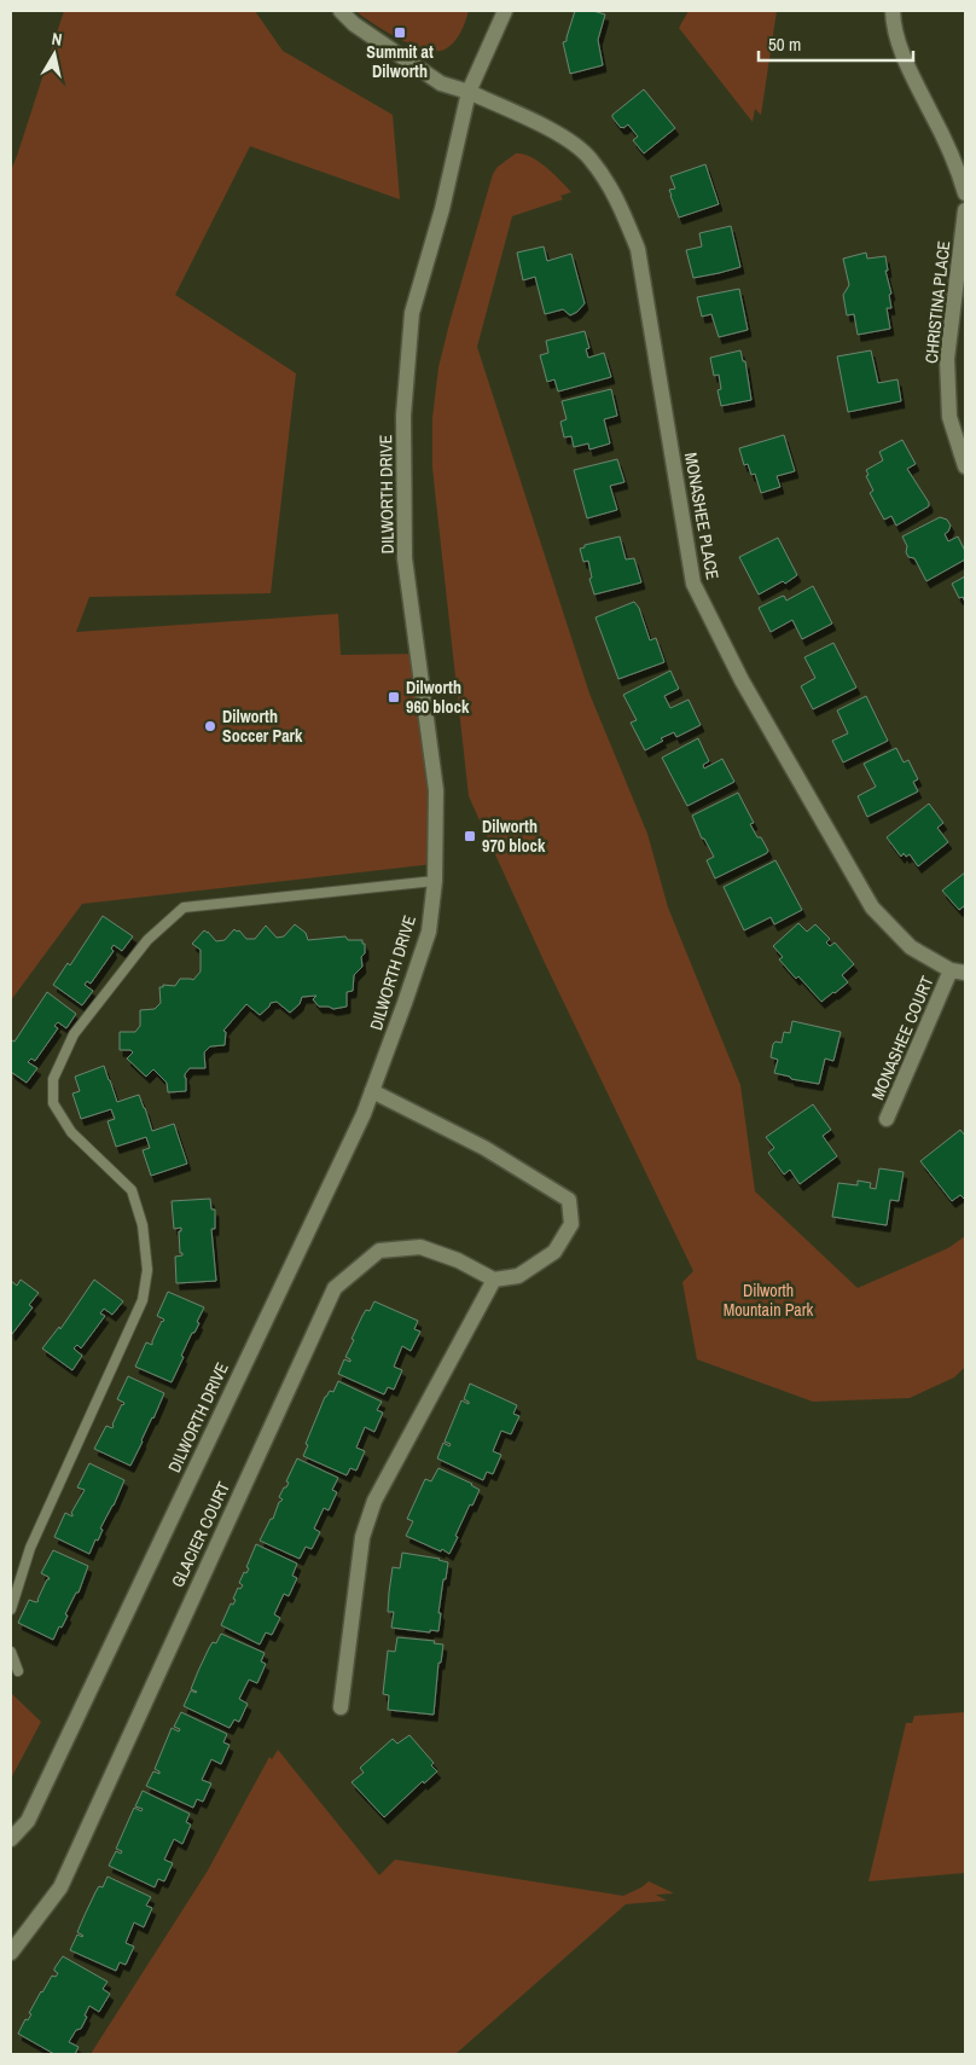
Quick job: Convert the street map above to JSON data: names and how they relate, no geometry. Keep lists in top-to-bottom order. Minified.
{"streets":{"street":["CHRISTINA PLACE","DILWORTH DRIVE","MONASHEE PLACE","MONASHEE COURT","GLACIER COURT"]},"crossings":[["DILWORTH DRIVE","MONASHEE PLACE"],["MONASHEE PLACE","MONASHEE COURT"]],"parks":["Dilworth Mountain Park"],"places":{"transit":["Summit at Dilworth","Dilworth 960 block","Dilworth 970 block"],"other":["Dilworth Soccer Park"]},"scale_bar":"50 m","north":"top"}
